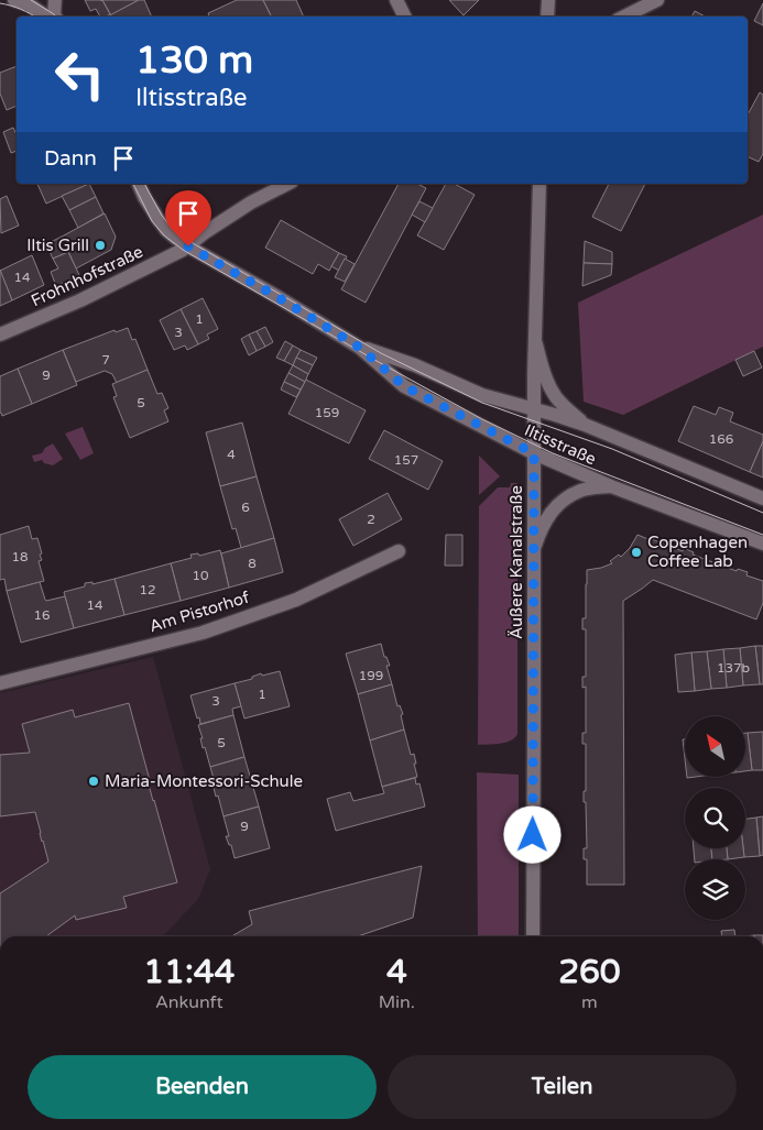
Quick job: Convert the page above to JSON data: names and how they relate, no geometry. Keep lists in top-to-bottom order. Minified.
{"streets":{"street":["Frohnhofstraße","Iltisstraße","Äußere Kanalstraße","Am Pistorhof"]},"crossings":[["Frohnhofstraße","Iltisstraße"],["Iltisstraße","Äußere Kanalstraße"]],"places":["Iltis Grill","Copenhagen Coffee Lab","Maria-Montessori-Schule"],"house_numbers":["14","1","3","7","9","5","159","166","4","157","6","2","18","8","10","12","14","16","137b","199","1","3","5","9"],"north":"top left","page":{"turn":["130 m","Iltisstraße"],"then":"Dann","eta":["11:44","Ankunft","4","Min.","260","m"],"buttons":["Beenden","Teilen"]}}
